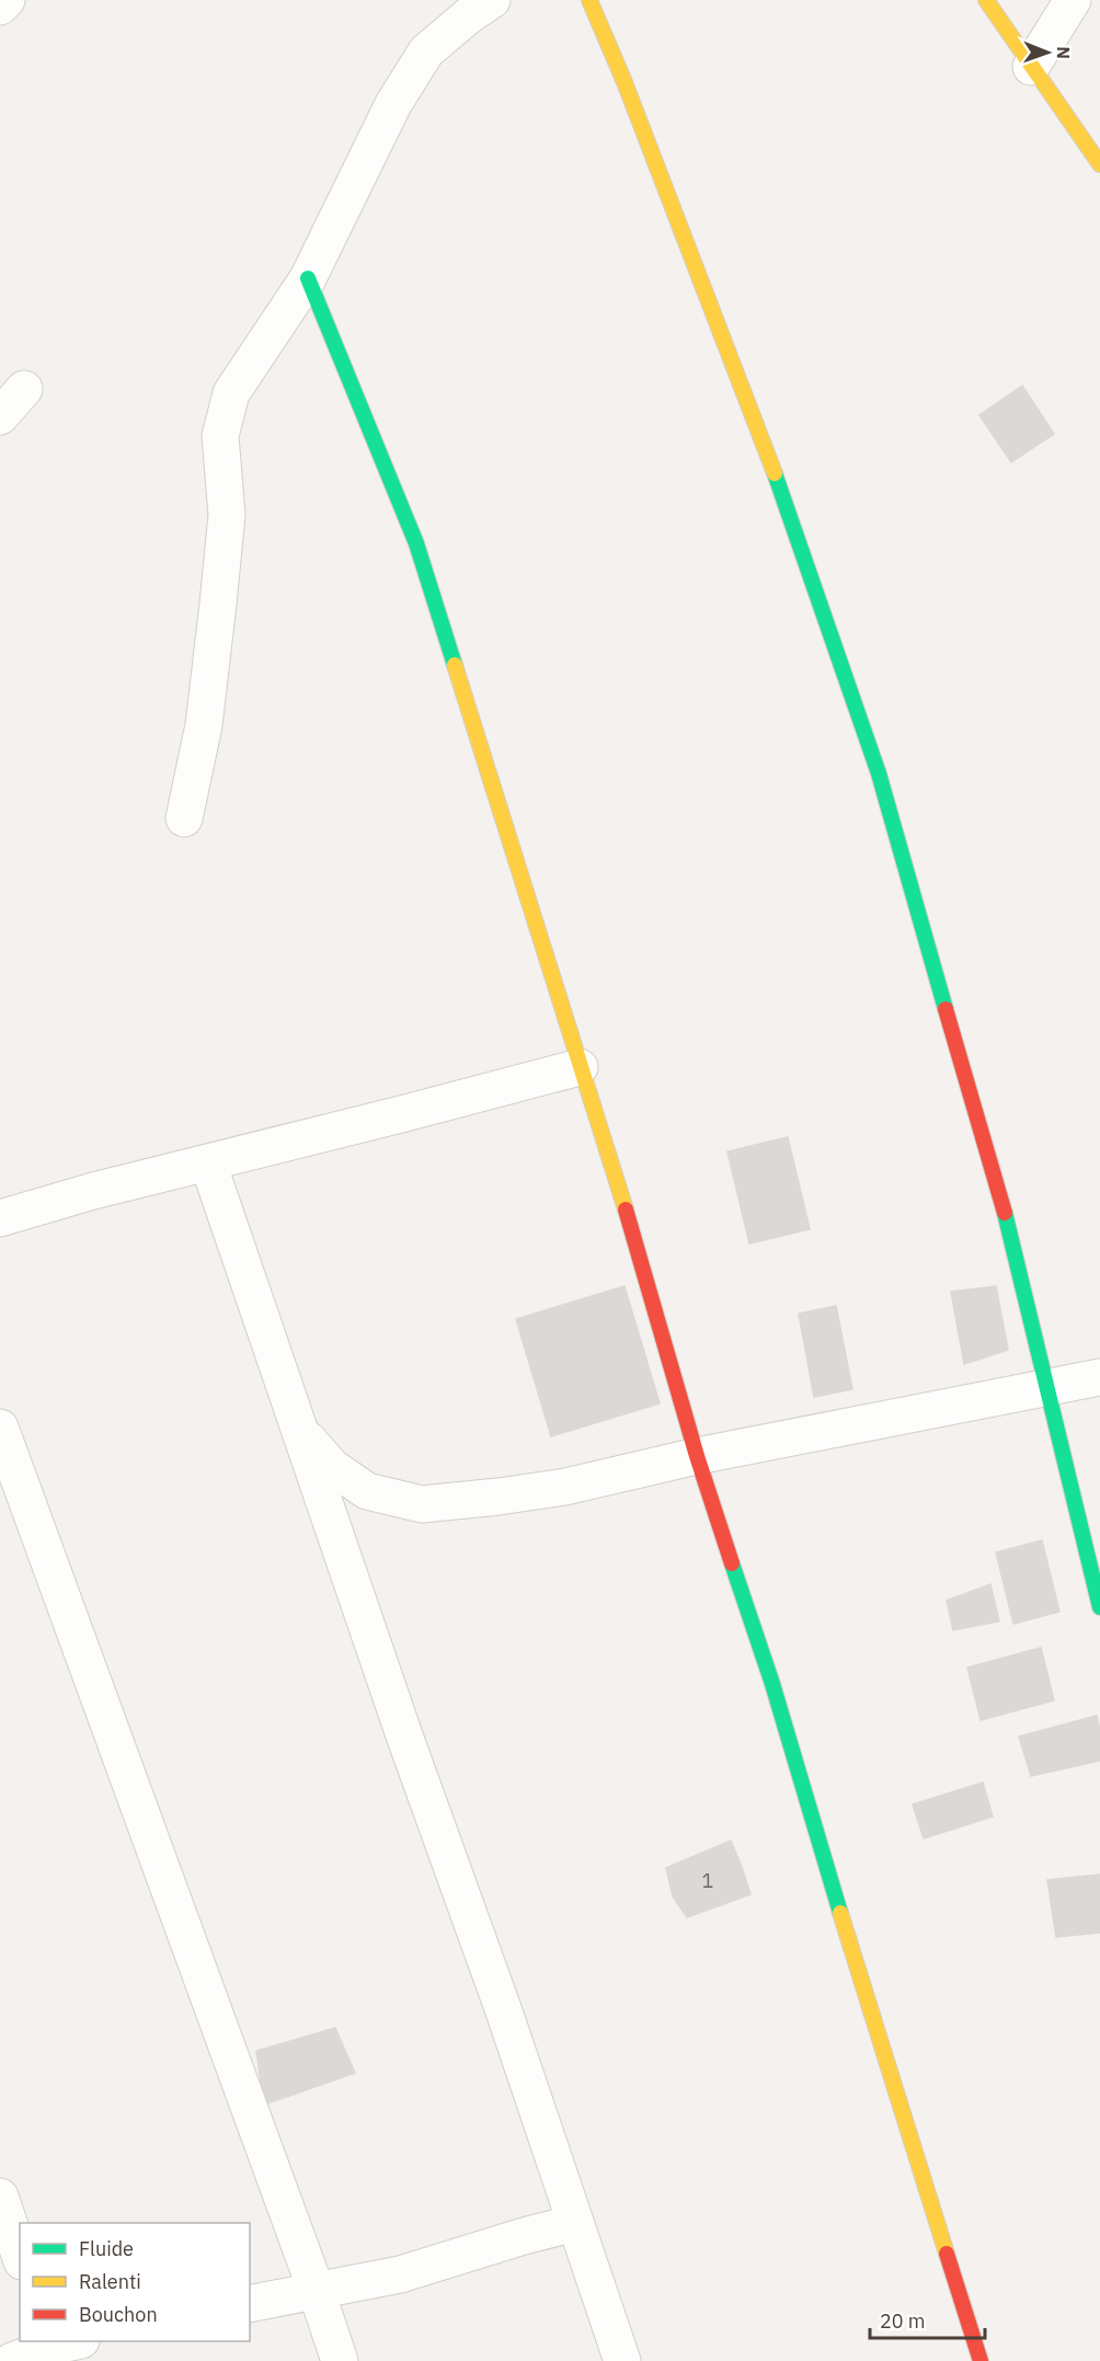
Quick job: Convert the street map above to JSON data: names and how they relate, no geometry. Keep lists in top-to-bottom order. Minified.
{"house_numbers":["1"],"legend":["Fluide","Ralenti","Bouchon"],"scale_bar":"20 m","north":"right"}
